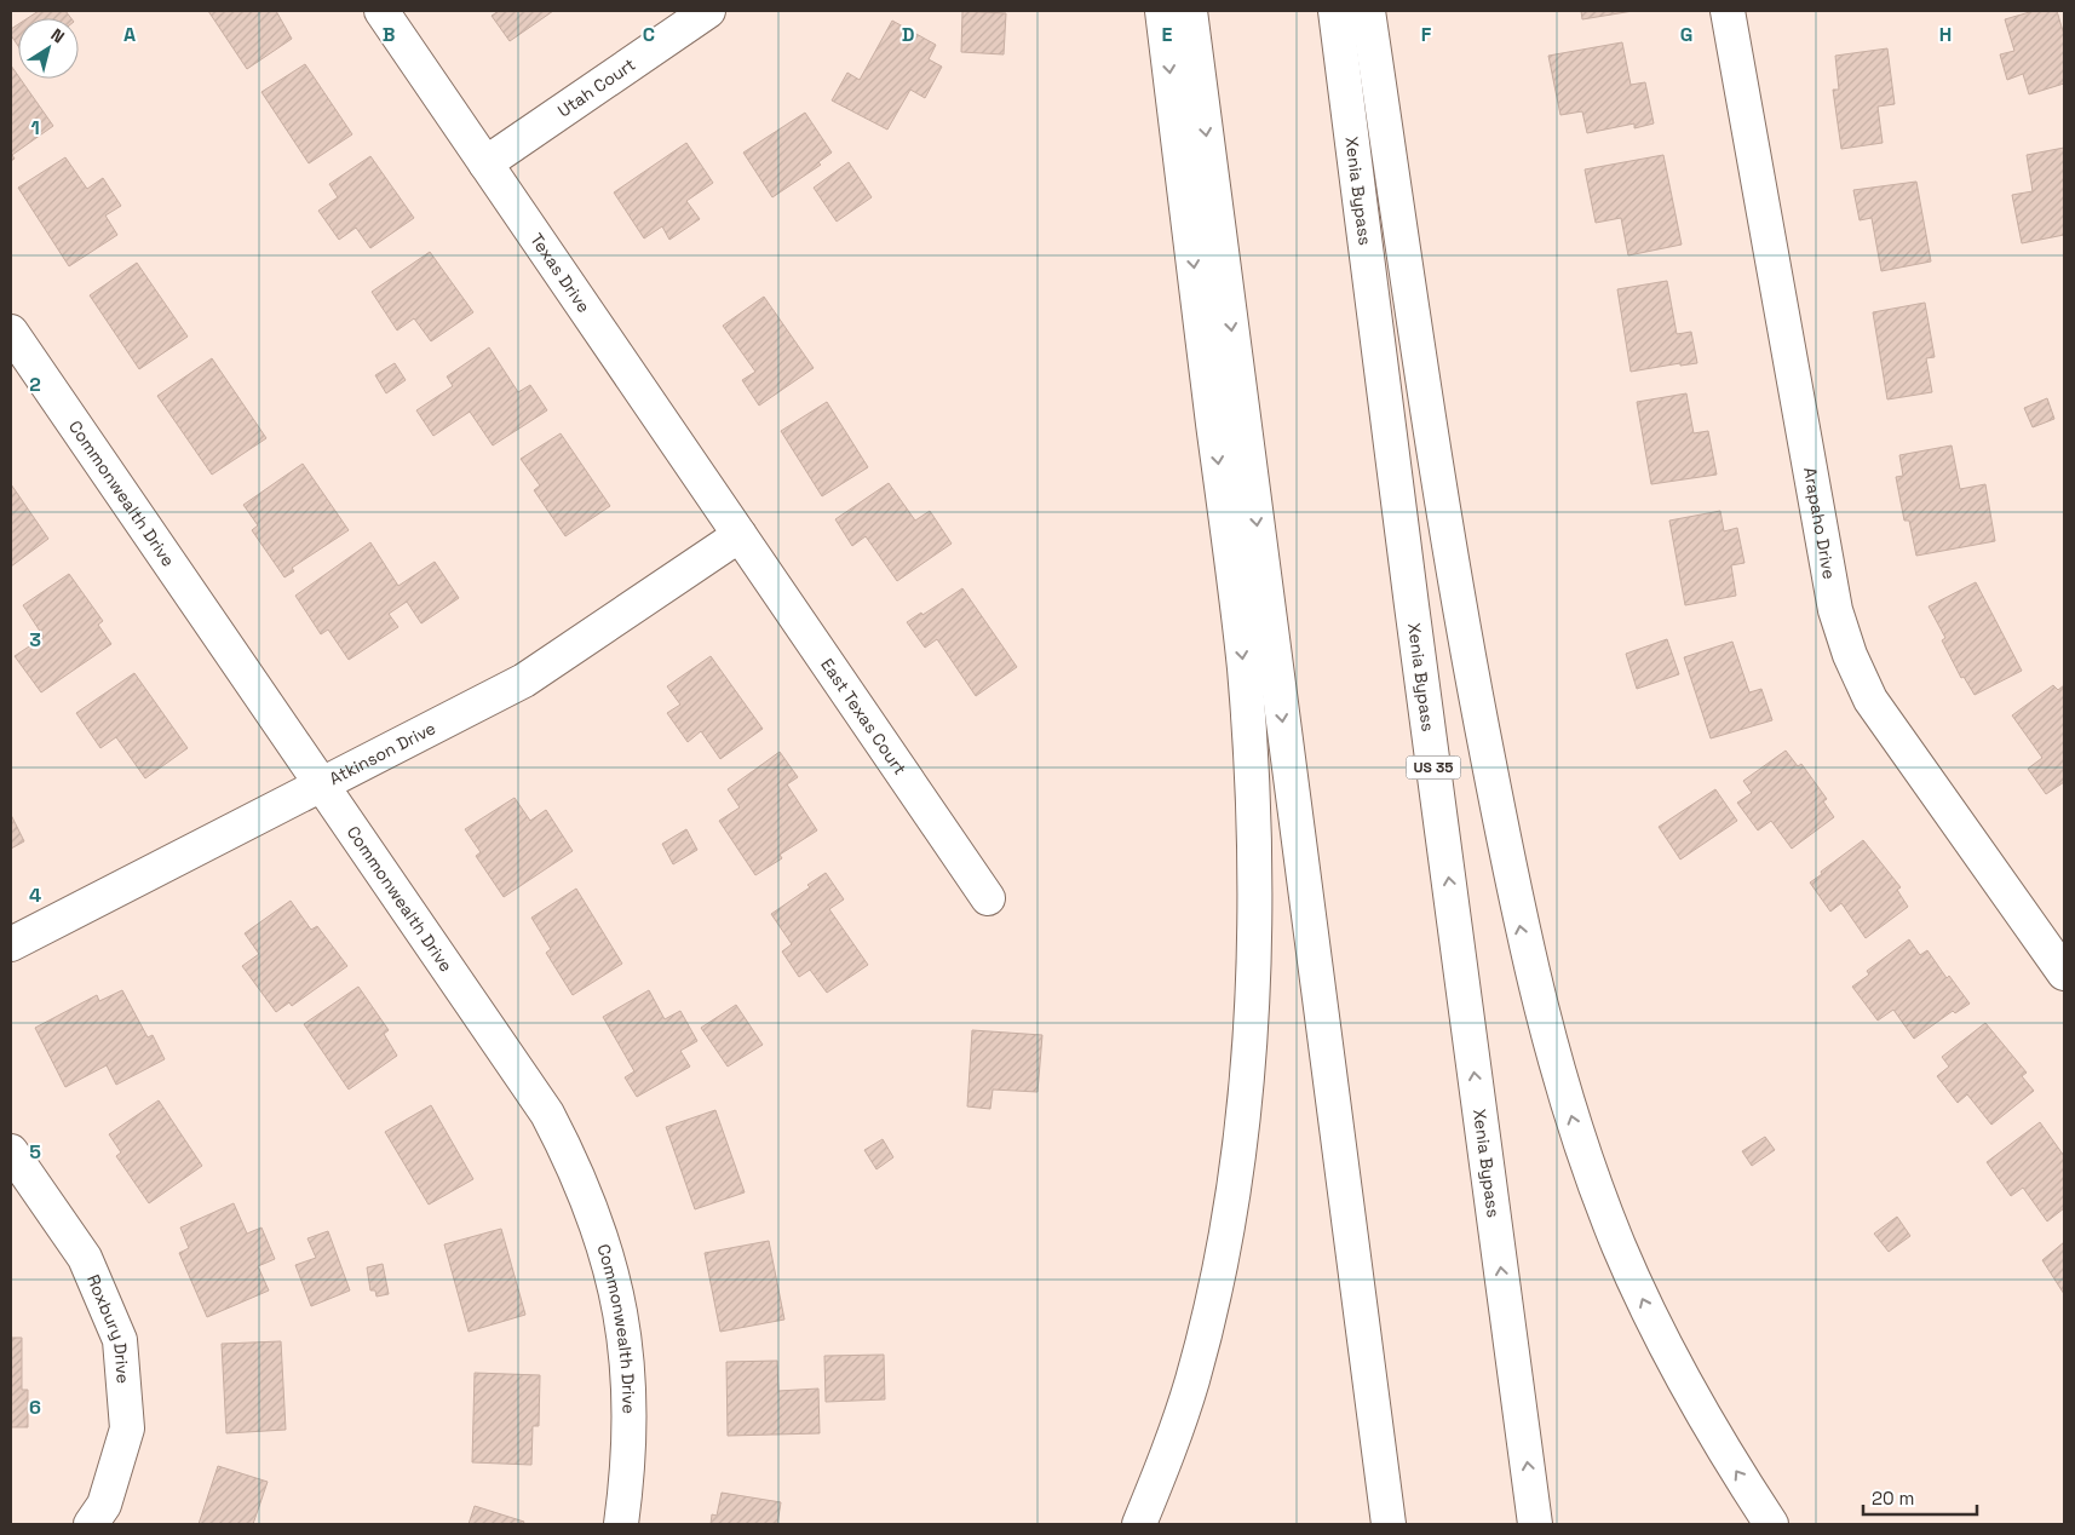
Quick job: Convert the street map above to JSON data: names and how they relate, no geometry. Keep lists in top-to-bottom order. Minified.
{"streets":{"main road":["Utah Court","Xenia Bypass","Texas Drive","Commonwealth Drive","Arapaho Drive","East Texas Court","Atkinson Drive","US 35","Roxbury Drive"]},"crossings":[["Utah Court","Texas Drive"],["Texas Drive","East Texas Court"],["Texas Drive","Atkinson Drive"],["Commonwealth Drive","Atkinson Drive"],["East Texas Court","Atkinson Drive"]],"scale_bar":"20 m","north":"top right","grid":{"columns":["A","B","C","D","E","F","G","H"],"rows":["1","2","3","4","5","6"]}}
